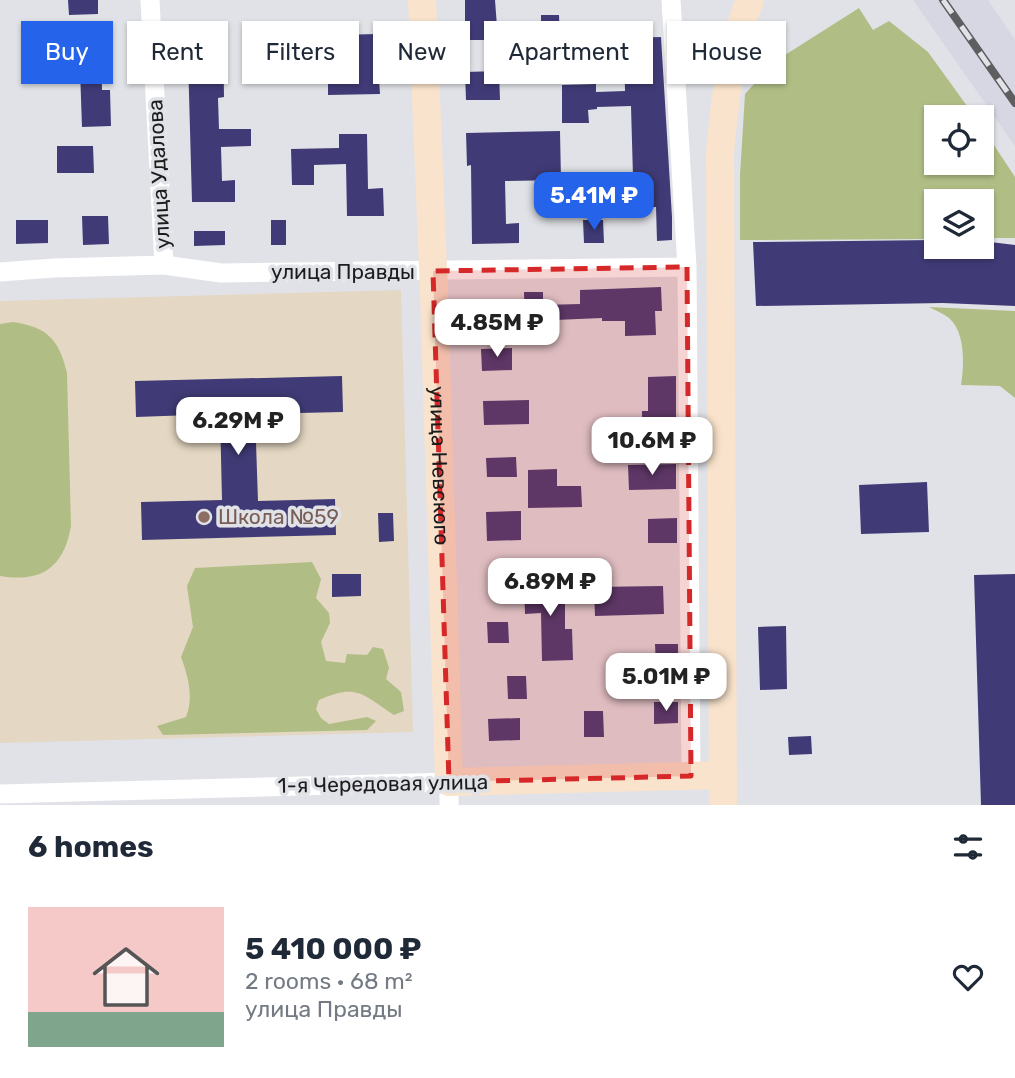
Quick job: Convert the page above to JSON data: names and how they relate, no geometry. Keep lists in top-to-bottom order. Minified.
{"streets":{"main road":["улица Невского","1-я Чередовая улица"],"street":["улица Удалова","улица Правды"]},"crossings":[["улица Удалова","улица Правды"],["улица Правды","улица Невского"],["улица Невского","1-я Чередовая улица"]],"places":["Школа №59"],"page":{"chip":["Buy","Rent","Filters","New","Apartment","House"],"price":["5.41M ₽","4.85M ₽","6.29M ₽","10.6M ₽","6.89M ₽","5.01M ₽"],"heading":"6 homes","list":[{"name":"5 410 000 ₽","note":"2 rooms · 68 m² · улица Правды"}]}}
